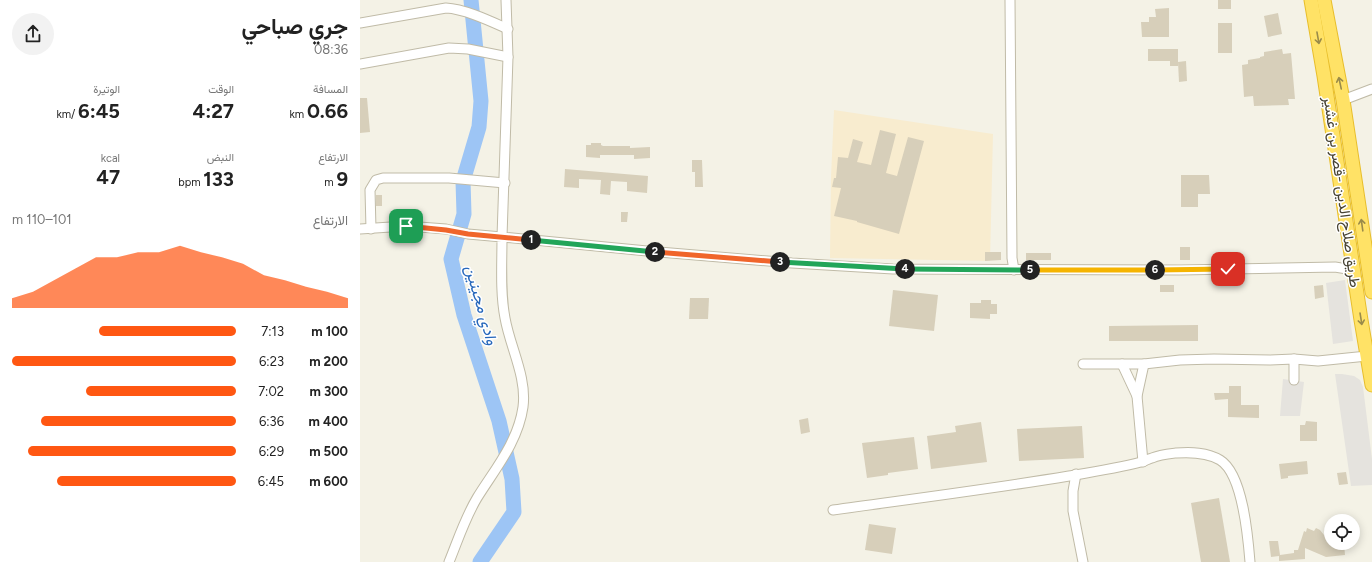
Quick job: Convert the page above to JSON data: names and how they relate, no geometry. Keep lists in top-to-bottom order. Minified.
{"streets":{"highway":["طريق صلاح الدين -قصر بن غشير"]},"water":["وادي مجينين"],"page":{"heading":["جري صباحي","08:36"],"stats":[["المسافة","0.66 km"],["الوقت","4:27"],["الوتيرة","6:45 /km"],["الارتفاع","9 m"],["النبض","133 bpm"],["kcal","47"]],"chart":["الارتفاع","101–110 m"],"pins":["1","2","3","4","5","6"],"list":[{"name":"100 m","note":"7:13"},{"name":"200 m","note":"6:23"},{"name":"300 m","note":"7:02"},{"name":"400 m","note":"6:36"},{"name":"500 m","note":"6:29"},{"name":"600 m","note":"6:45"}]}}
